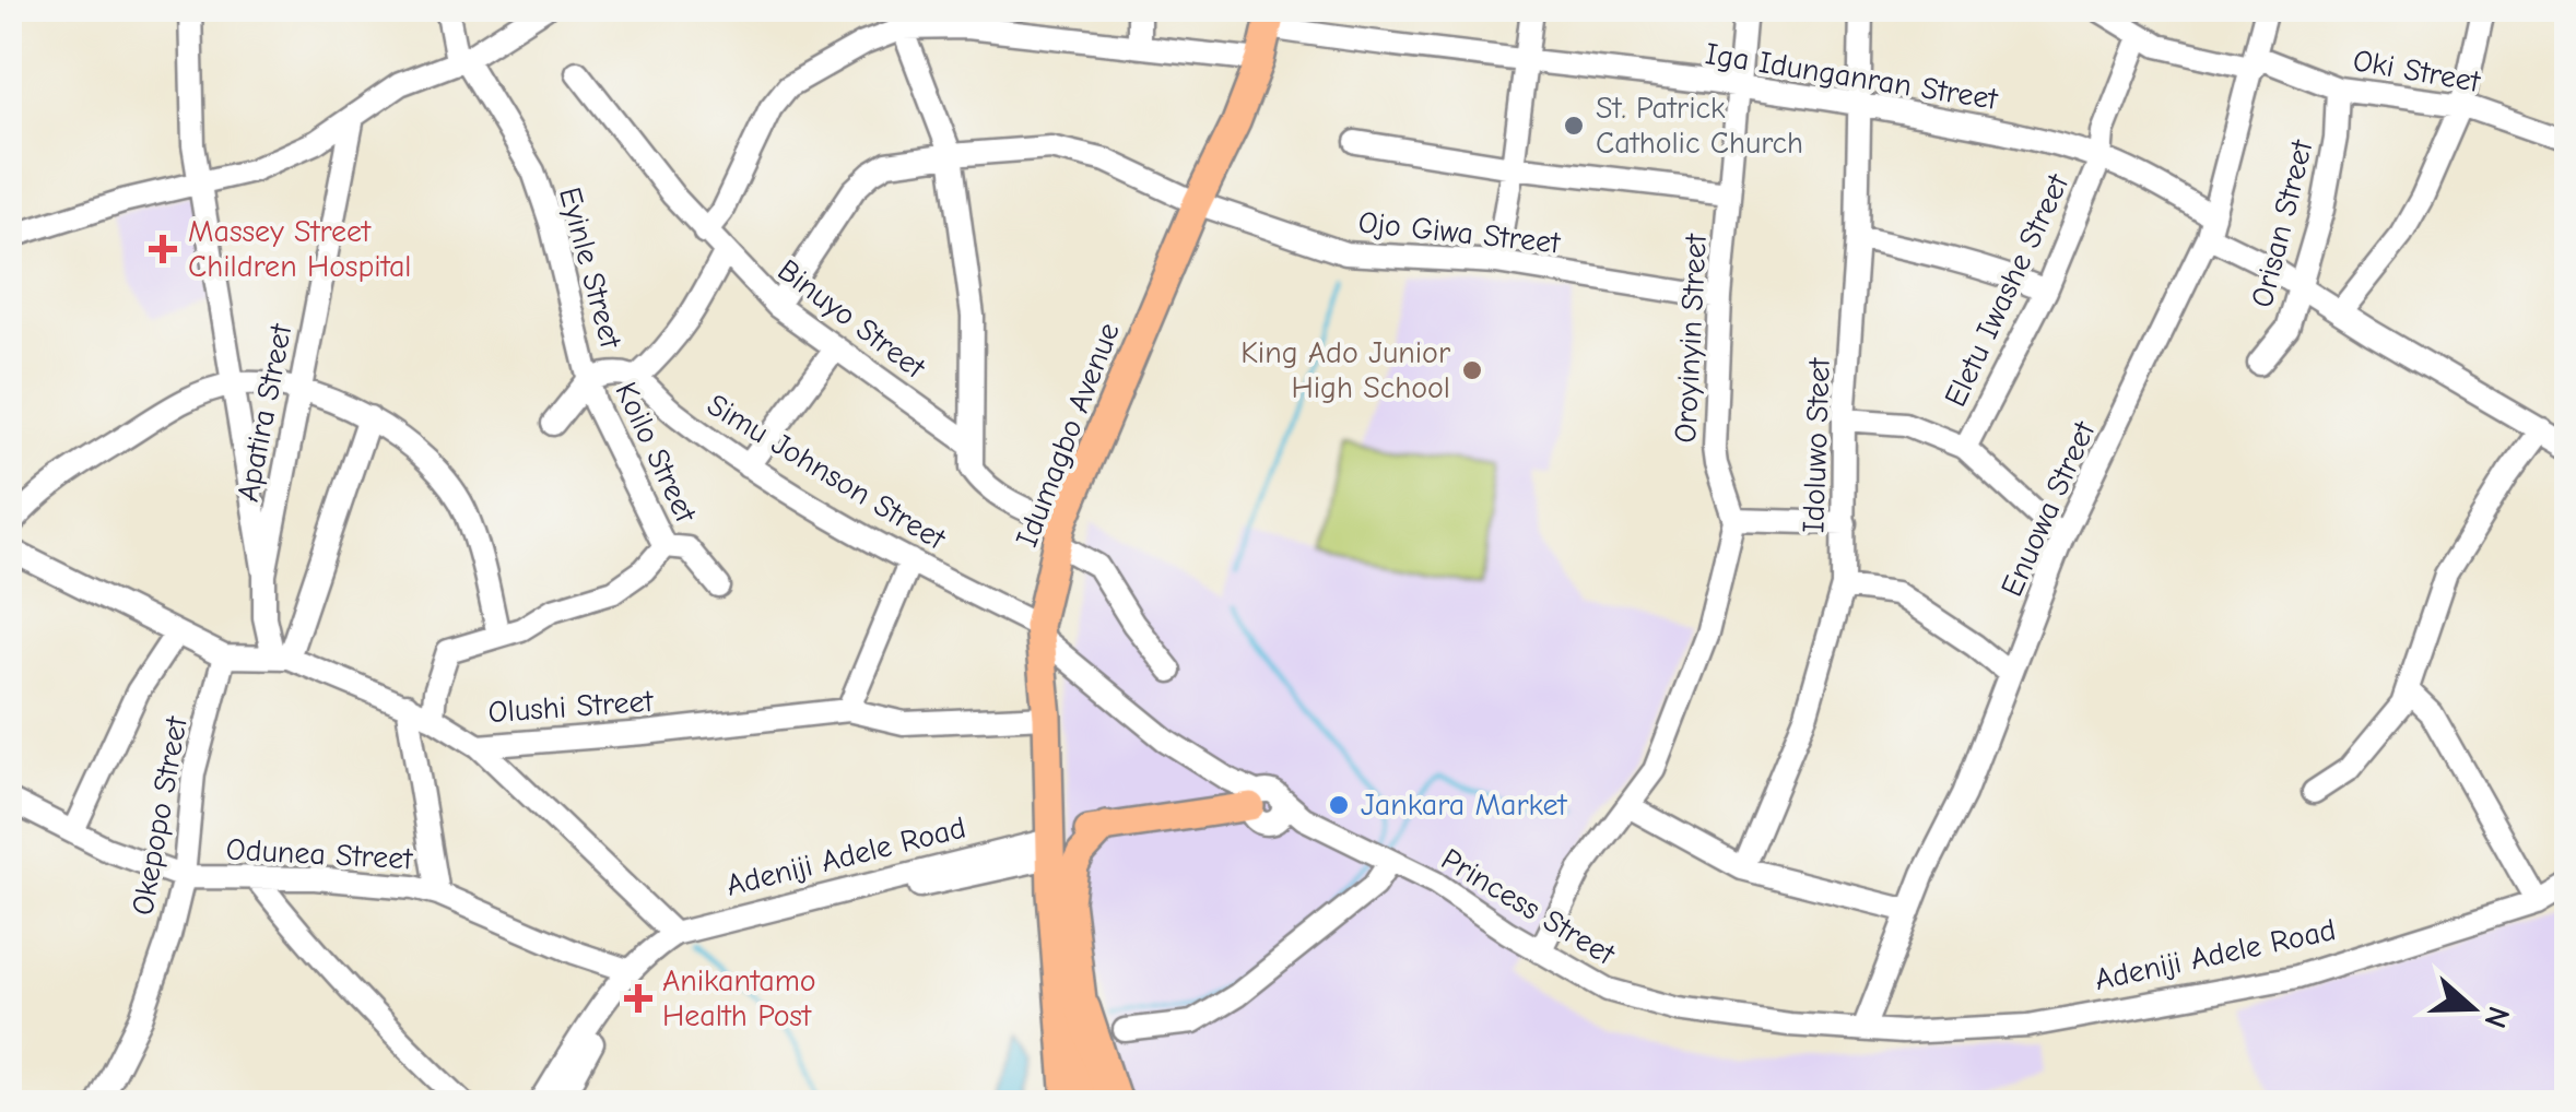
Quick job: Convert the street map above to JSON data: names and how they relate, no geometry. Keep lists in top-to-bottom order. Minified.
{"streets":{"main road":["Idumagbo Avenue","Adeniji Adele Road"],"street":["Oki Street","Iga Idunganran Street","Orisan Street","Ojo Giwa Street","Eyinle Street","Eletu Iwashe Street","Binuyo Street","Oroyinyin Street","Apatira Street","Idoluwo Steet","Koilo Street","Simu Johnson Street","Enuowa Street","Olushi Street","Okepopo Street","Odunea Street","Princess Street"]},"crossings":[["Oki Street","Orisan Street"],["Oki Street","Eletu Iwashe Street"],["Oki Street","Enuowa Street"],["Iga Idunganran Street","Orisan Street"],["Iga Idunganran Street","Eletu Iwashe Street"],["Iga Idunganran Street","Oroyinyin Street"],["Iga Idunganran Street","Idumagbo Avenue"],["Iga Idunganran Street","Idoluwo Steet"],["Iga Idunganran Street","Enuowa Street"],["Ojo Giwa Street","Binuyo Street"],["Ojo Giwa Street","Oroyinyin Street"],["Ojo Giwa Street","Idumagbo Avenue"],["Eyinle Street","Koilo Street"],["Apatira Street","Olushi Street"],["Idumagbo Avenue","Simu Johnson Street"],["Idumagbo Avenue","Olushi Street"],["Idumagbo Avenue","Adeniji Adele Road"],["Enuowa Street","Adeniji Adele Road"],["Enuowa Street","Princess Street"],["Olushi Street","Okepopo Street"],["Okepopo Street","Odunea Street"],["Odunea Street","Adeniji Adele Road"],["Adeniji Adele Road","Princess Street"]],"places":{"other":["St. Patrick Catholic Church","King Ado Junior High School","Jankara Market"],"health":["Massey Street Children Hospital","Anikantamo Health Post"]},"north":"right"}
